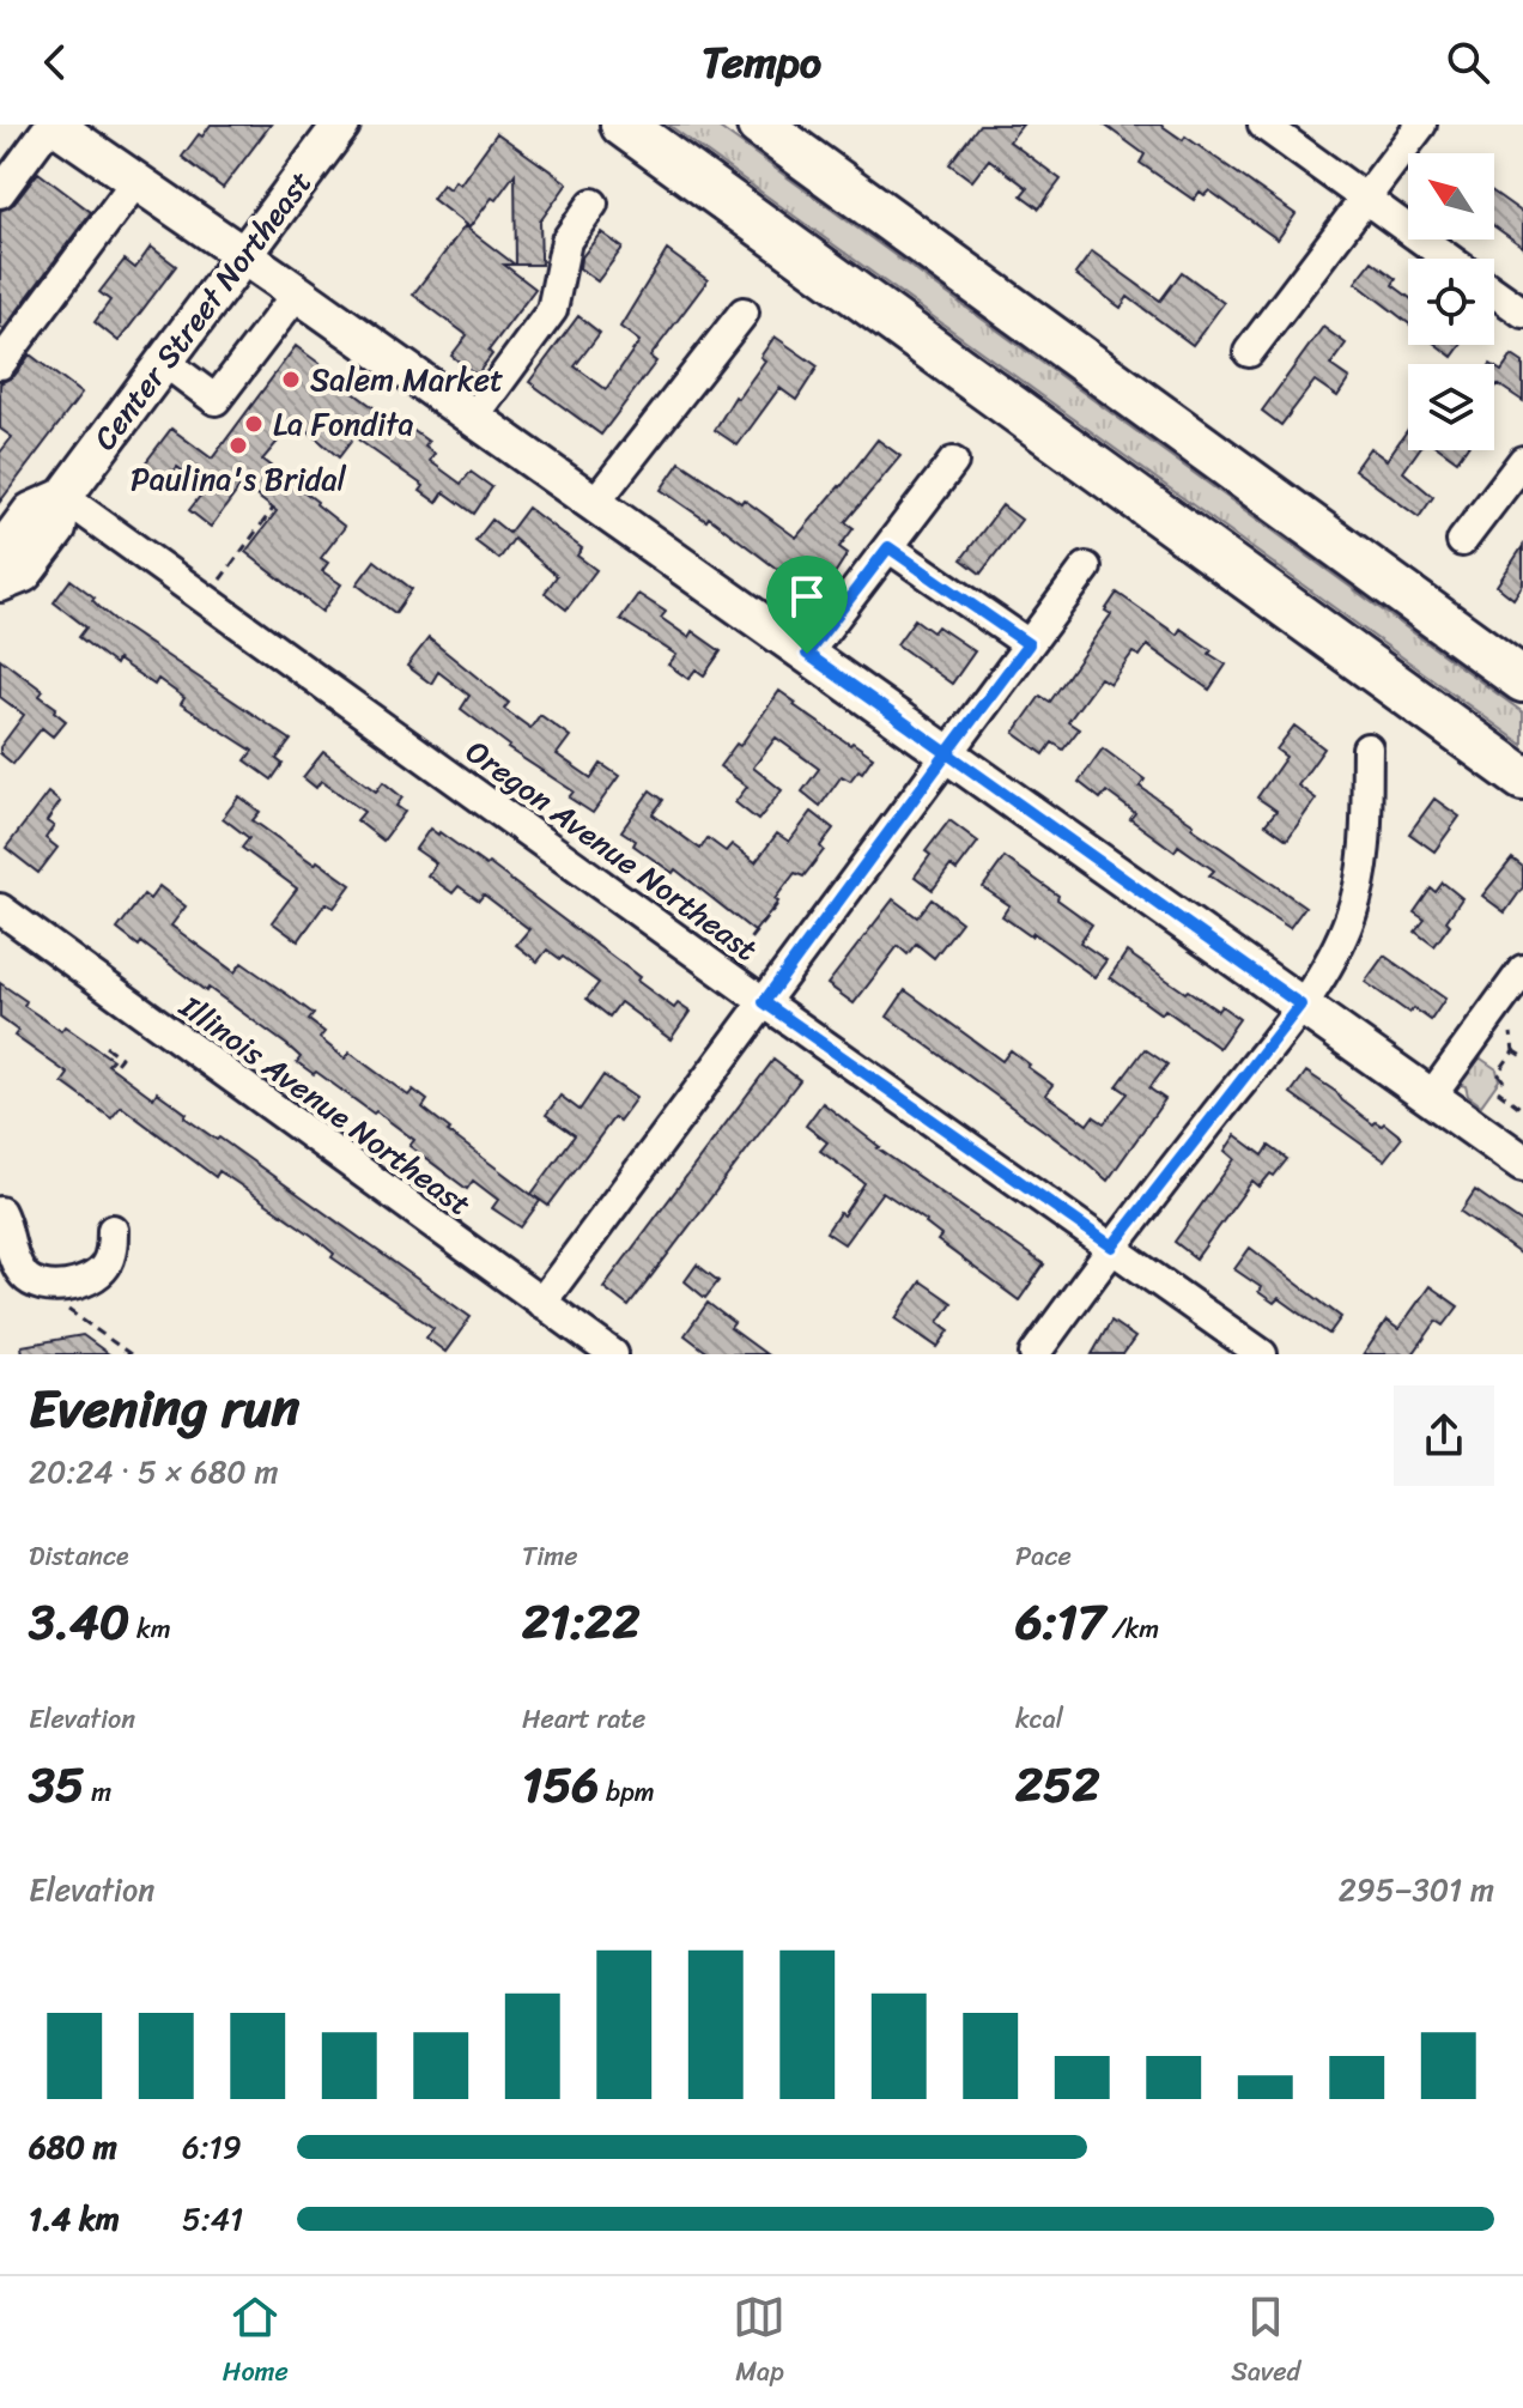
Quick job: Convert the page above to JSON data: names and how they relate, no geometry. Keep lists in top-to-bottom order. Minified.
{"streets":{"main road":["Center Street Northeast"],"street":["Oregon Avenue Northeast","Illinois Avenue Northeast"]},"crossings":[["Center Street Northeast","Oregon Avenue Northeast"]],"places":["Salem Market","La Fondita","Paulina's Bridal"],"north":"top left","page":{"header":"Tempo","heading":["Evening run","20:24 · 5 × 680 m"],"stats":[["Distance","3.40 km"],["Time","21:22"],["Pace","6:17 /km"],["Elevation","35 m"],["Heart rate","156 bpm"],["kcal","252"]],"chart":["Elevation","295–301 m"],"list":[{"name":"680 m","note":"6:19"},{"name":"1.4 km","note":"5:41"}],"tabs":["Home","Map","Saved"]}}
